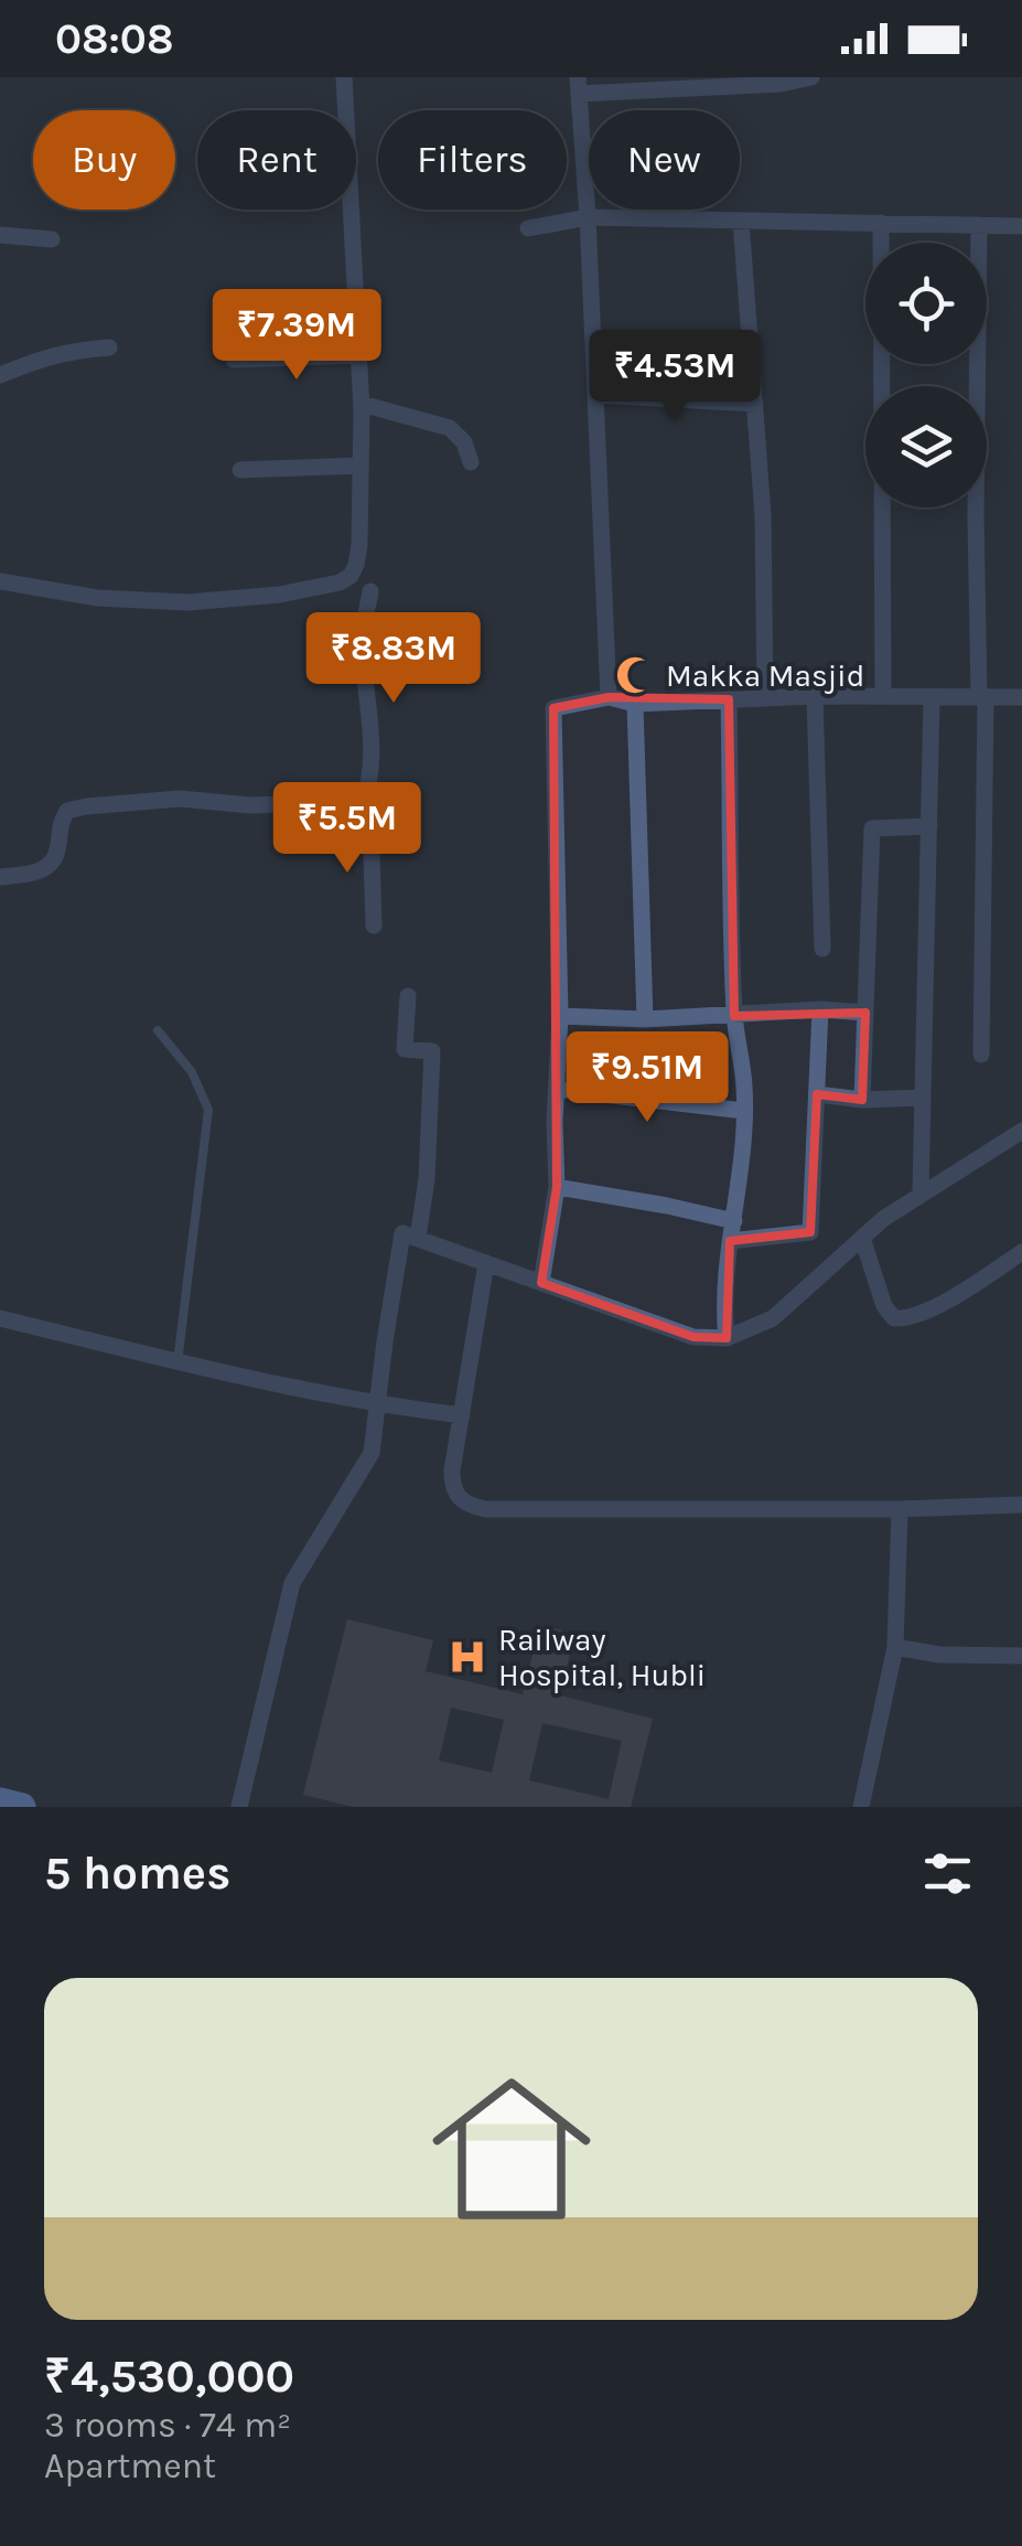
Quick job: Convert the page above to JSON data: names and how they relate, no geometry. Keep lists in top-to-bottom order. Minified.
{"places":{"mosque":["Makka Masjid"],"hospital":["Railway Hospital, Hubli"]},"page":{"status":"08:08","chip":["Buy","Rent","Filters","New"],"price":["₹7.39M","₹4.53M","₹8.83M","₹5.5M","₹9.51M"],"heading":"5 homes","list":[{"name":"₹4,530,000","note":"3 rooms · 74 m² · Apartment"}]}}
